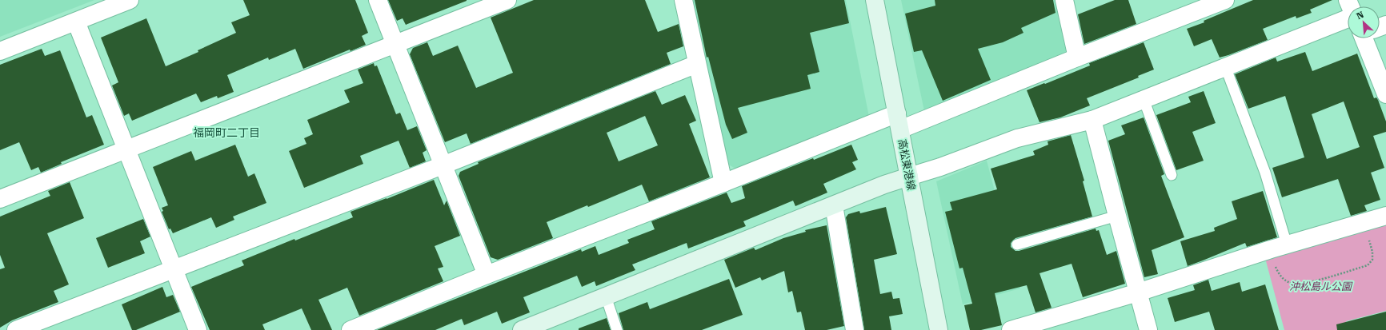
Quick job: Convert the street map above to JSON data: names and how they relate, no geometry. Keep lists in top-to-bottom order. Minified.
{"streets":{"street":["高松東港線"]},"districts":["福岡町二丁目"],"parks":["沖松島ル公園"],"north":"top left"}
